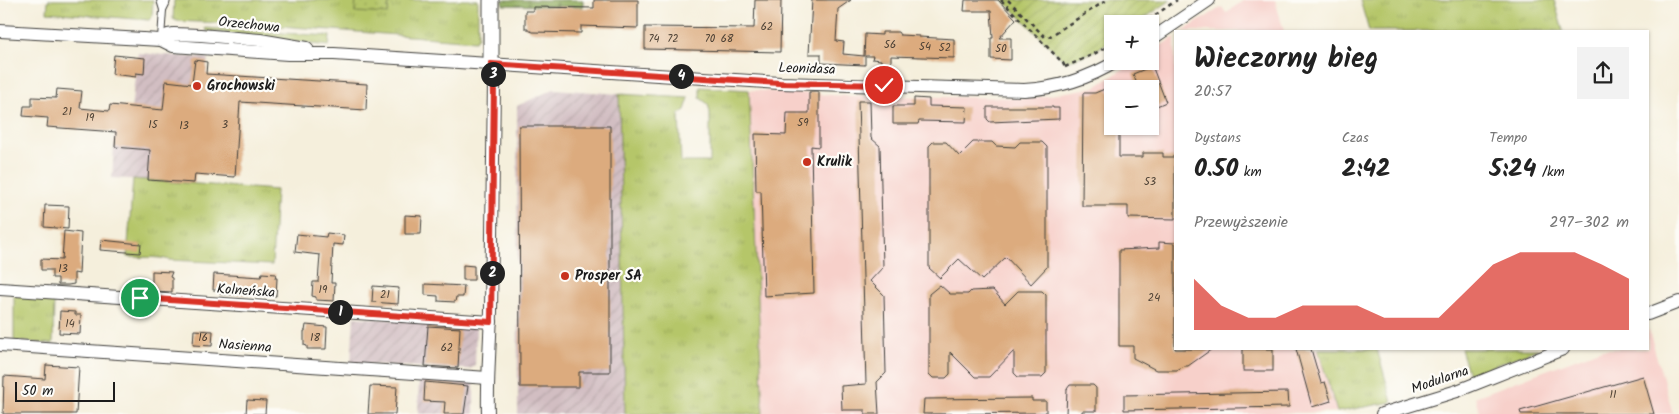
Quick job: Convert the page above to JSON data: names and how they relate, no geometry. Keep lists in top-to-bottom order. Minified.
{"streets":{"street":["Orzechowa","Leonidasa","Kolneńska","Nasienna","Modularna"]},"crossings":[["Orzechowa","Leonidasa"]],"places":["Grochowski","Krulik","Prosper SA"],"house_numbers":["62","74","72","70","68","56","54","52","50","21","19","59","15","3","13","53","13","19","21","24","14","16","18","62","11"],"scale_bar":"50 m","page":{"map_buttons":["+","−"],"heading":["Wieczorny bieg","20:57"],"pins":["3","4","2","1"],"stats":[["Dystans","0.50 km"],["Czas","2:42"],["Tempo","5:24 /km"]],"chart":["Przewyższenie","297–302 m"],"scale":"50 m"}}
